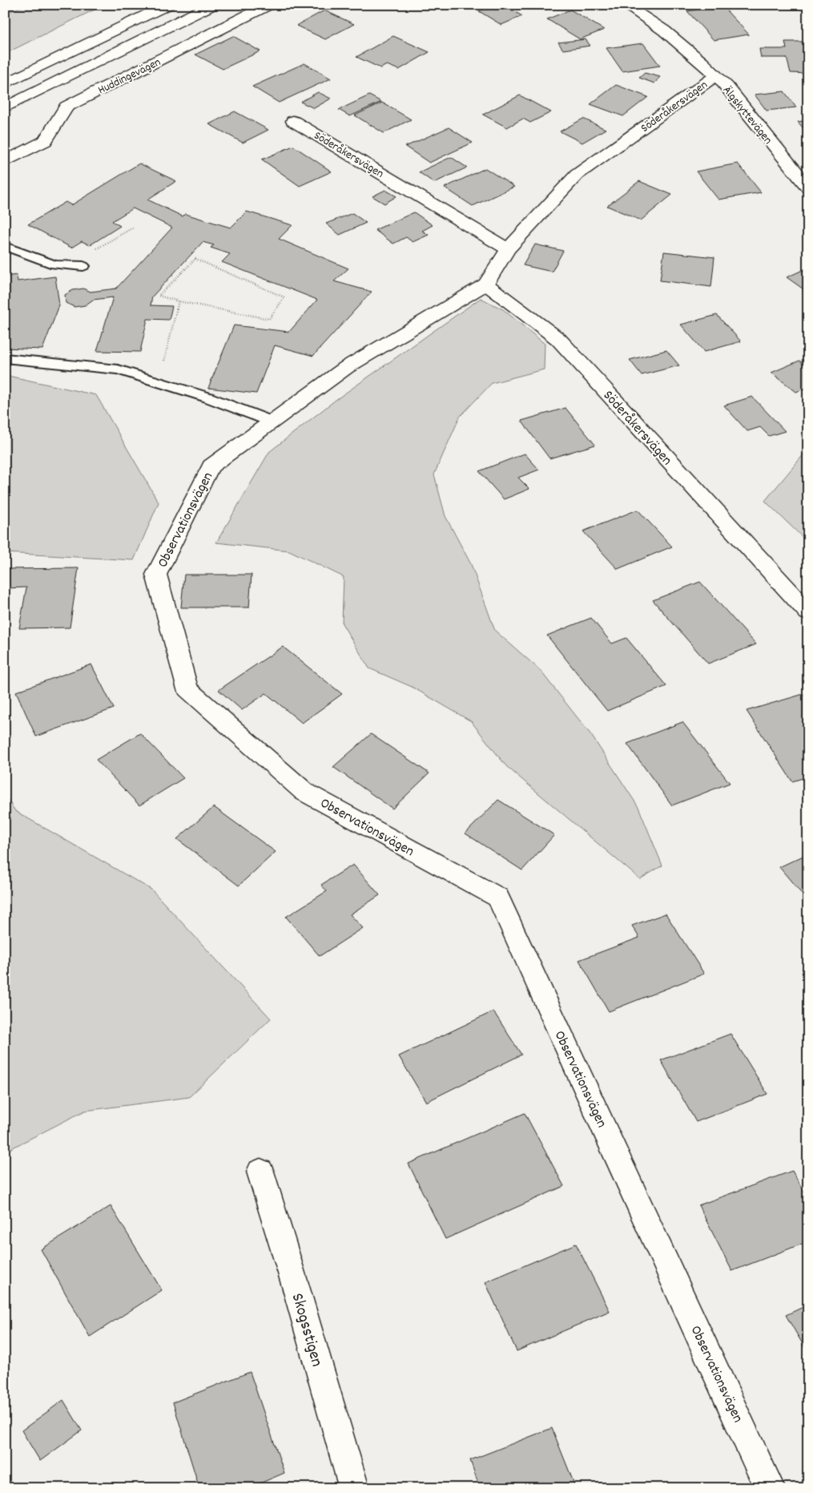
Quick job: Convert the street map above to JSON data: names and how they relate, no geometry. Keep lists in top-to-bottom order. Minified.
{"streets":{"street":["Huddingevägen","Söderåkersvägen","Älgskyttevägen","Observationsvägen","Skogsstigen"]},"crossings":[["Söderåkersvägen","Älgskyttevägen"],["Söderåkersvägen","Observationsvägen"]]}
